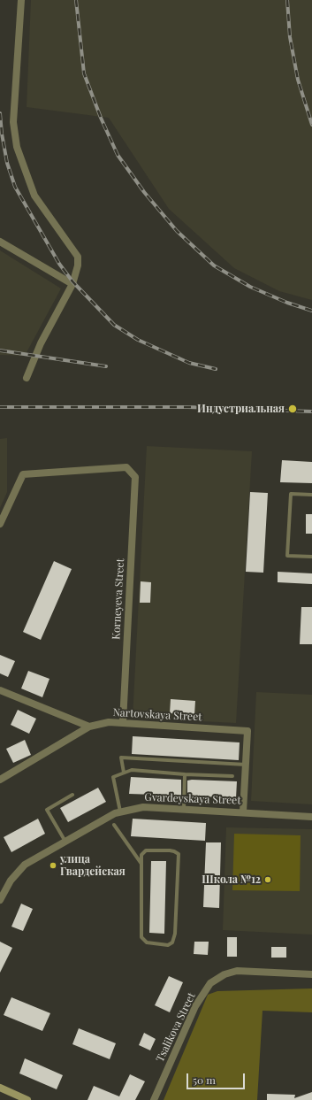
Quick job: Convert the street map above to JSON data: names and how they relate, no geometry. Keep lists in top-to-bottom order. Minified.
{"streets":{"street":["Korneyeva Street","Nartovskaya Street","Gvardeyskaya Street","Tsalikova Street"]},"crossings":[["Korneyeva Street","Nartovskaya Street"],["Nartovskaya Street","Gvardeyskaya Street"]],"places":["Индустриальная","улица Гвардейская","Школа №12"],"scale_bar":"50 m"}
